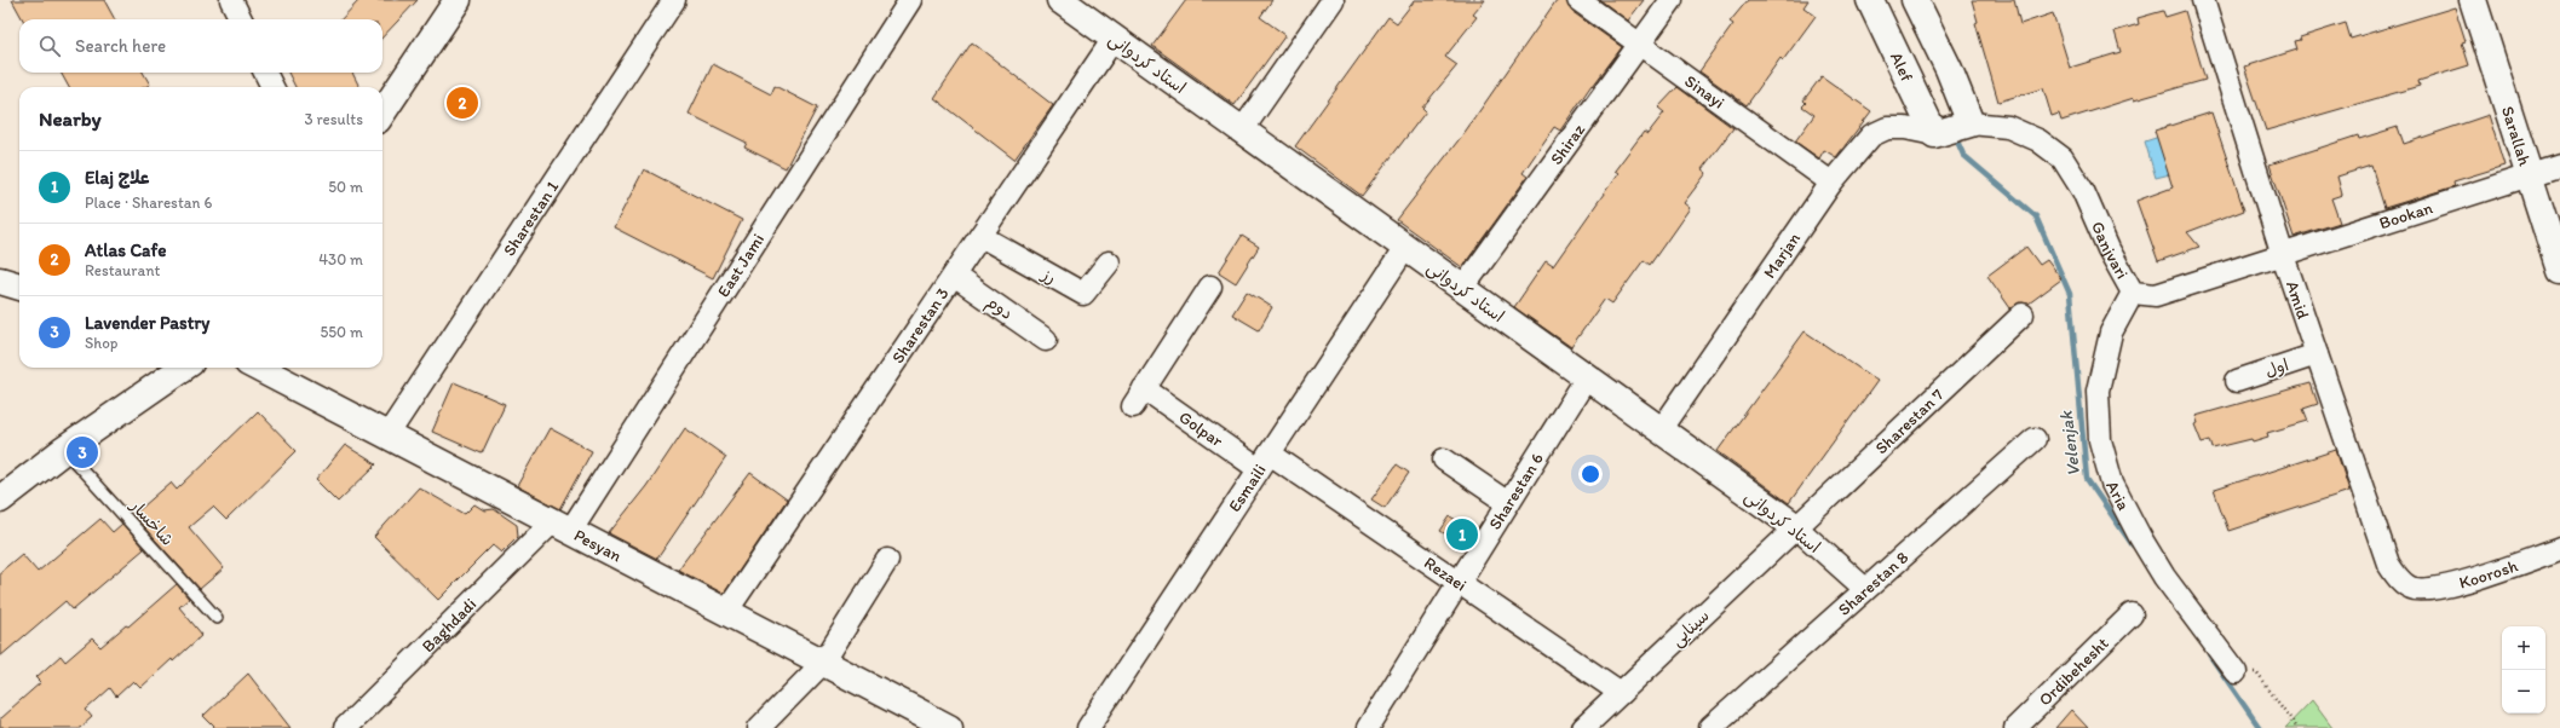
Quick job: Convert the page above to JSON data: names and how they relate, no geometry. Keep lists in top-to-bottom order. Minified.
{"streets":{"street":["استاد کردوانی","Alef","Sinayi","Sarallah","Shiraz","Bookan","Sharestan 1","Ganjvari","Marjan","East Jami","رز","Amid","دوم","Sharestan 3","اول","Sharestan 7","Golpar","Esmaili","Sharestan 6","Aria","Pesyan","Koorosh","Rezaei","Sharestan 8","Baghdadi","سینایی","Ordibehesht"],"lane":["شاخسار"]},"crossings":[["استاد کردوانی","Shiraz"],["استاد کردوانی","Marjan"],["استاد کردوانی","Sharestan 3"],["استاد کردوانی","Sharestan 7"],["استاد کردوانی","Esmaili"],["استاد کردوانی","Sharestan 6"],["استاد کردوانی","Sharestan 8"],["استاد کردوانی","سینایی"],["Alef","Marjan"],["Sinayi","Shiraz"],["Sinayi","Marjan"],["Sarallah","Bookan"],["Bookan","Ganjvari"],["Bookan","Amid"],["Sharestan 1","Pesyan"],["Ganjvari","Amid"],["Ganjvari","Aria"],["East Jami","Pesyan"],["East Jami","Baghdadi"],["رز","Sharestan 3"],["Amid","اول"],["Amid","Koorosh"],["دوم","Sharestan 3"],["Sharestan 3","Pesyan"],["Sharestan 7","سینایی"],["Golpar","Esmaili"],["Golpar","Rezaei"],["Esmaili","Rezaei"],["Sharestan 6","Rezaei"],["Pesyan","Baghdadi"],["Rezaei","سینایی"]],"water":["Velenjak"],"page":{"search":"Search here","pins":["2","3","1"],"heading":["Nearby","3 results"],"list":[{"mark":"1","name":"Elaj علاج","note":"Place · Sharestan 6","value":"50 m"},{"mark":"2","name":"Atlas Cafe","note":"Restaurant","value":"430 m"},{"mark":"3","name":"Lavender Pastry","note":"Shop","value":"550 m"}],"map_buttons":["+","−"]}}
